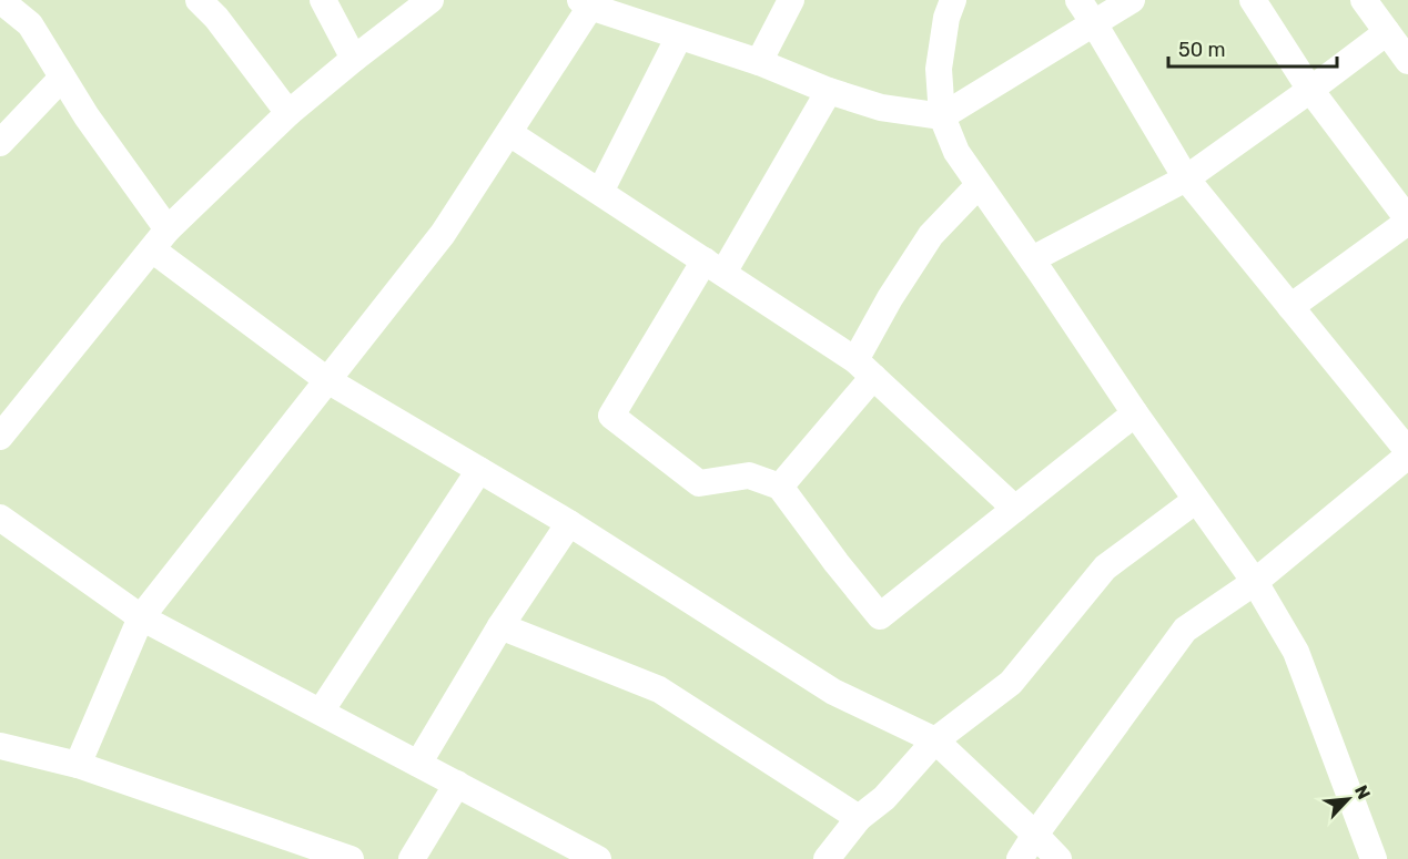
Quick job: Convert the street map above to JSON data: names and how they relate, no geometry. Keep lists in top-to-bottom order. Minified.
{"scale_bar":"50 m","north":"top right"}
